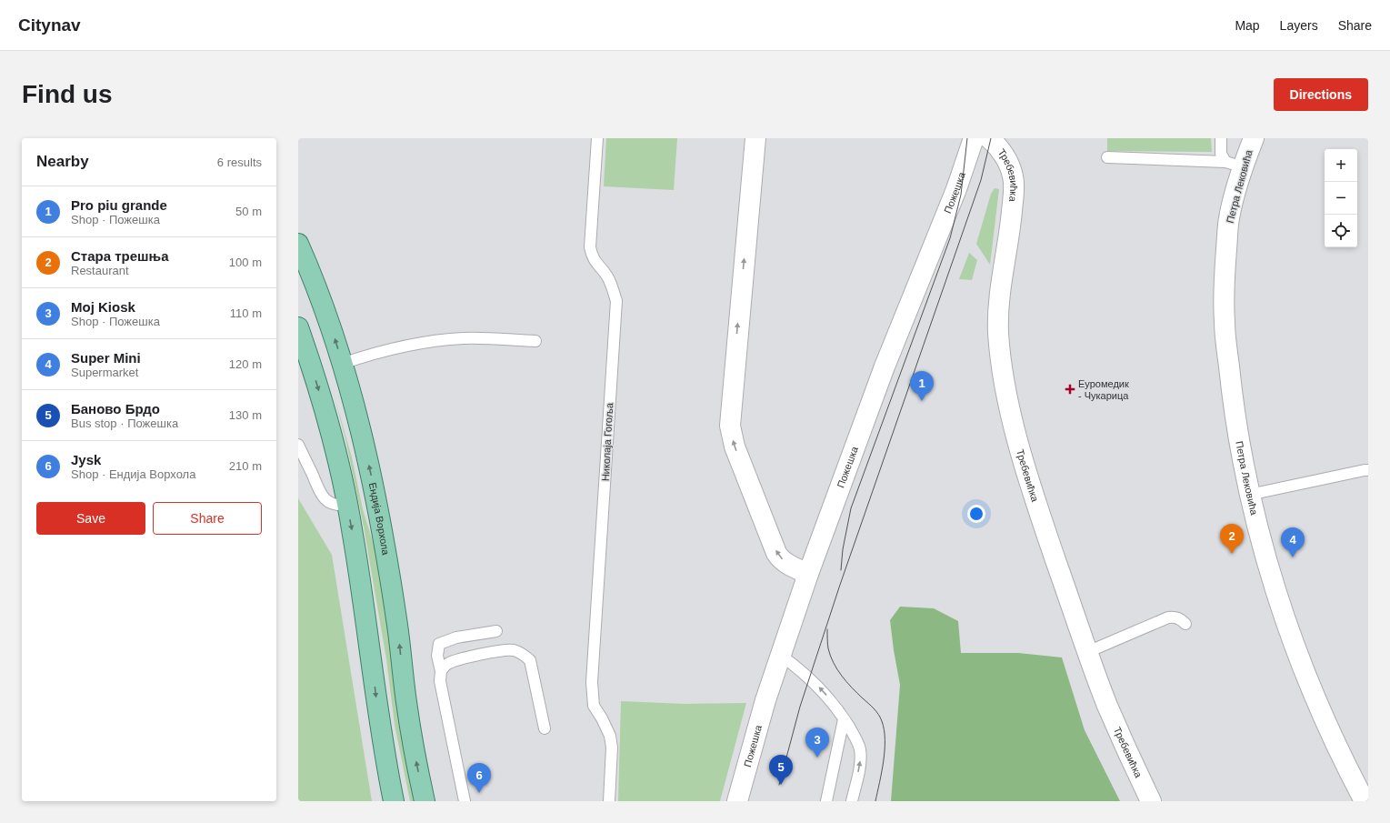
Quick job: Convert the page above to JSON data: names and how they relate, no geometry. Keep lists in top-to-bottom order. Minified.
{"streets":{"main road":["Ендија Ворхола"],"street":["Требевићка","Петра Лековића","Пожешка"],"lane":["Николаја Гогоља"]},"places":{"health":["Еуромедик - Чукарица"]},"page":{"header":"Citynav","nav":["Map","Layers","Share"],"buttons":["Directions",["Save","Share"]],"title":"Find us","heading":["Nearby","6 results"],"map_buttons":["+","−"],"list":[{"mark":"1","name":"Pro piu grande","note":"Shop · Пожешка","value":"50 m"},{"mark":"2","name":"Стара трешња","note":"Restaurant","value":"100 m"},{"mark":"3","name":"Moj Kiosk","note":"Shop · Пожешка","value":"110 m"},{"mark":"4","name":"Super Mini","note":"Supermarket","value":"120 m"},{"mark":"5","name":"Баново Брдо","note":"Bus stop · Пожешка","value":"130 m"},{"mark":"6","name":"Jysk","note":"Shop · Ендија Ворхола","value":"210 m"}],"pins":["1","2","4","3","5","6"]}}
